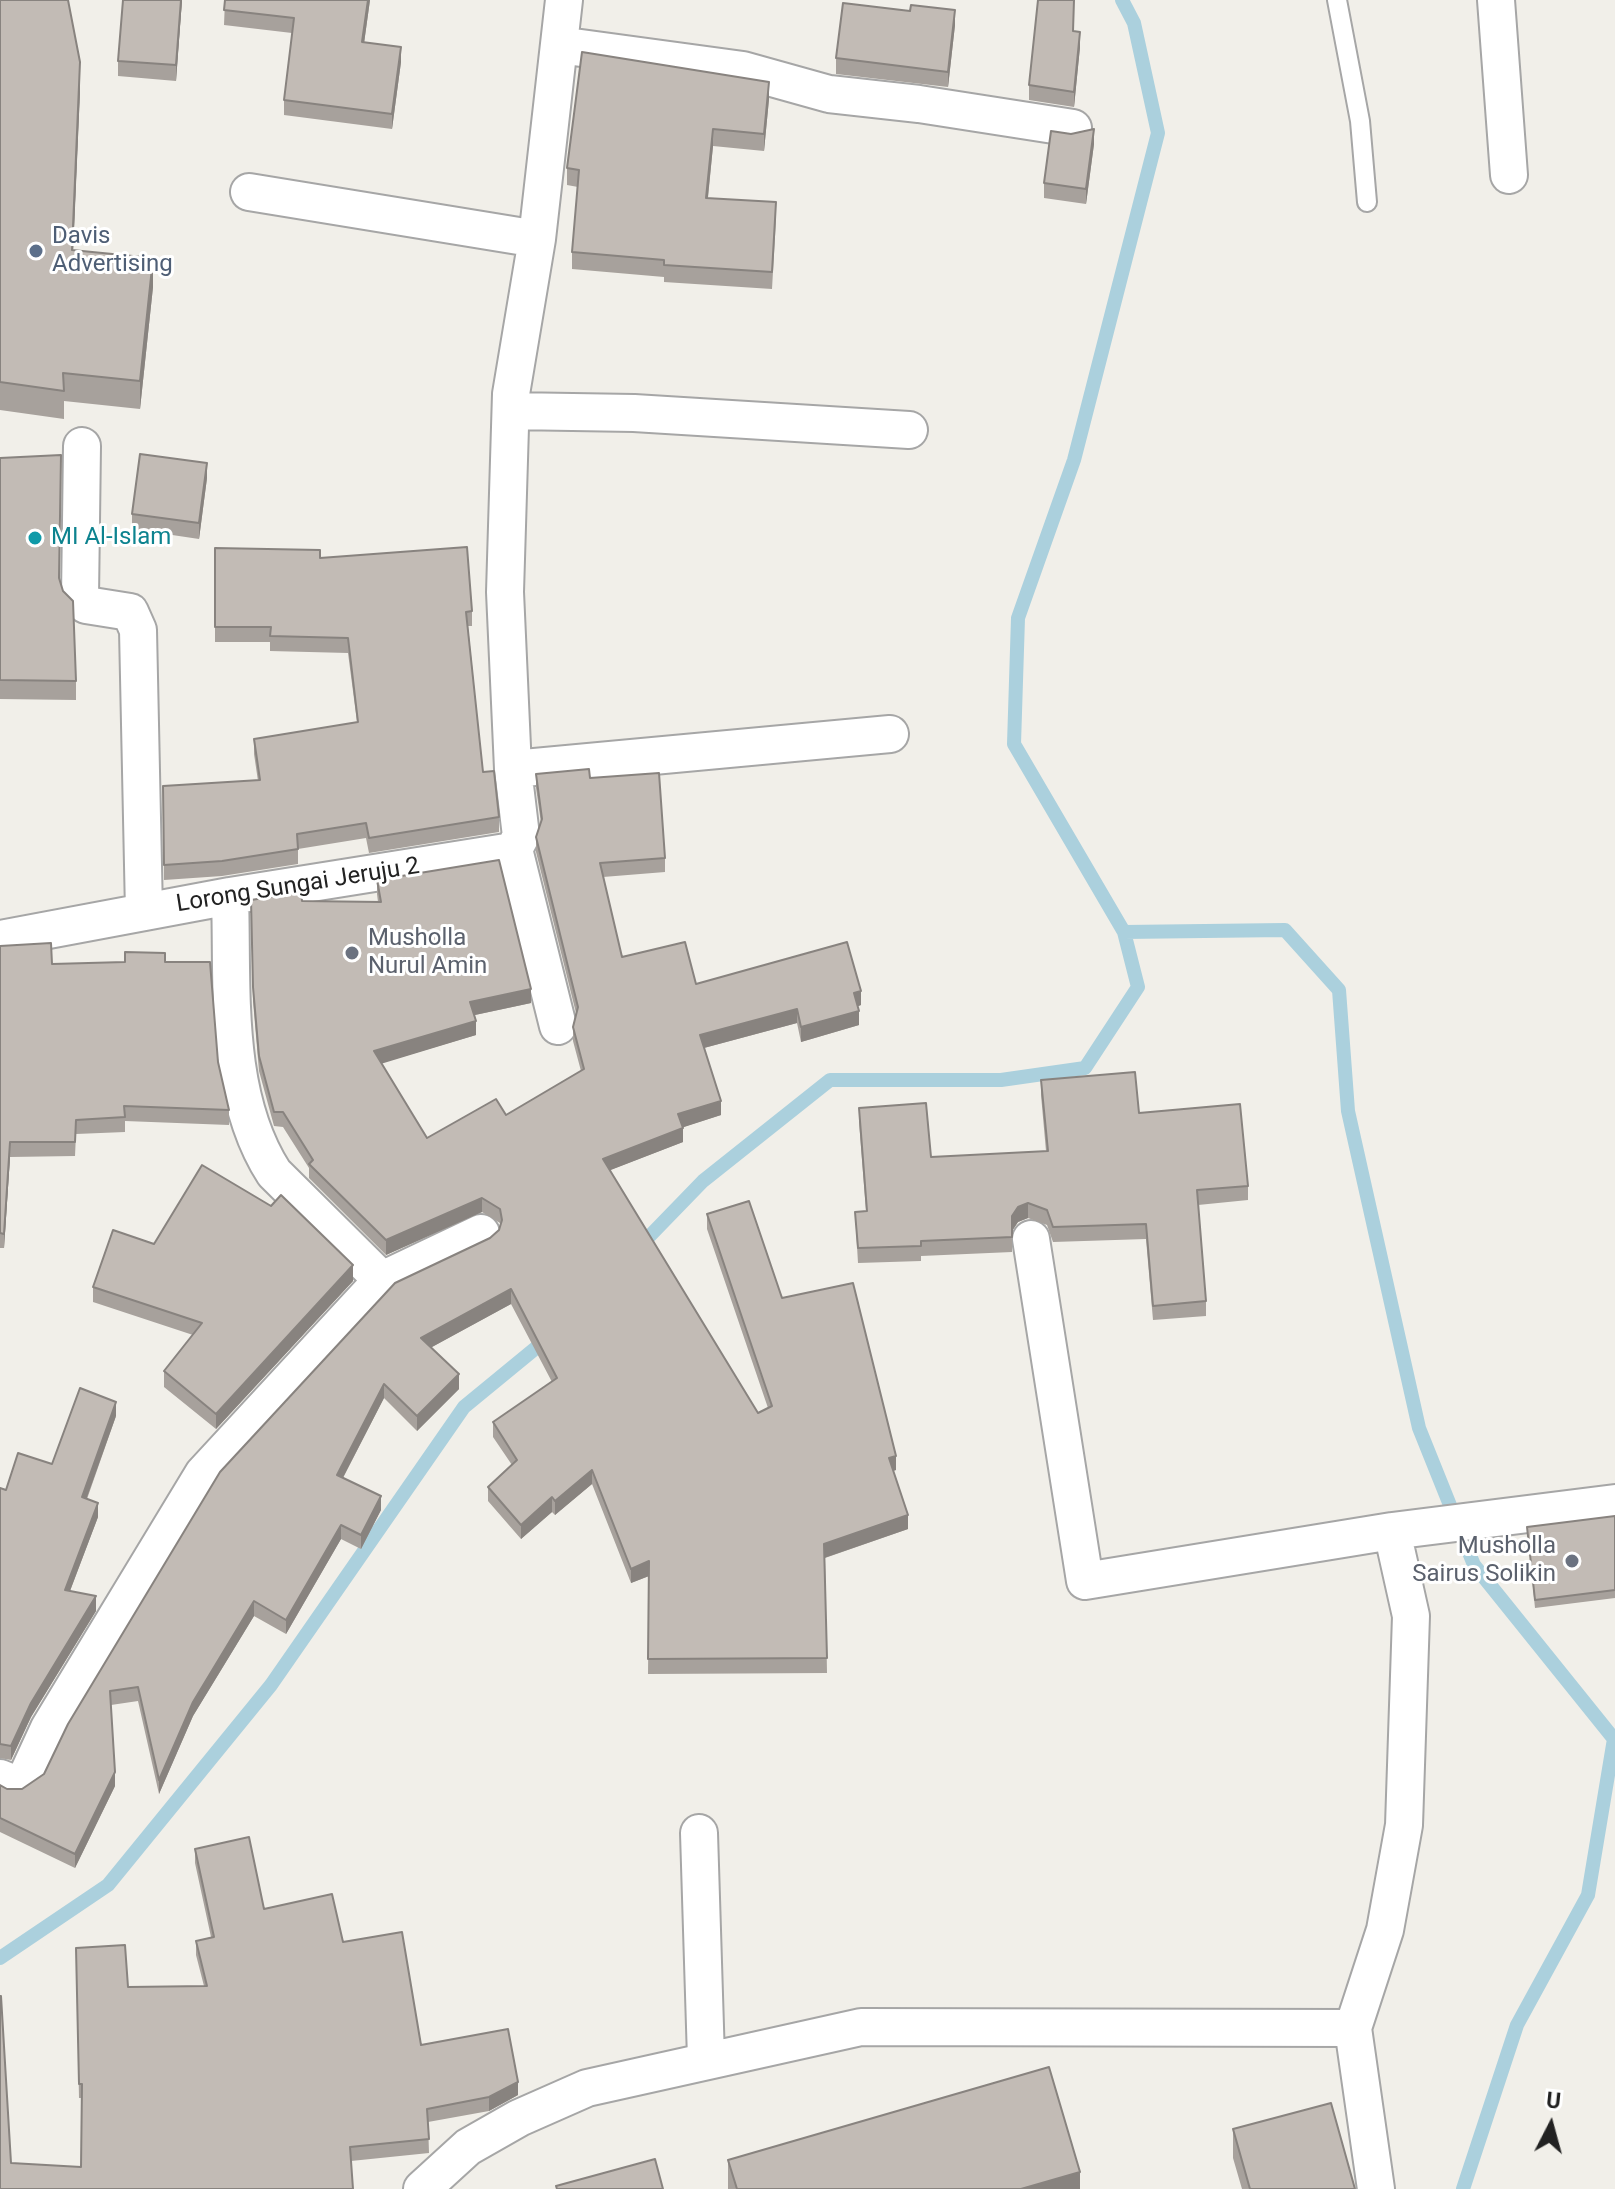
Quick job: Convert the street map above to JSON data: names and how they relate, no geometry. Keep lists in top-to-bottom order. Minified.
{"streets":{"street":["Lorong Sungai Jeruju 2"]},"places":["Davis Advertising","MI Al-Islam","Musholla Nurul Amin","Musholla Sairus Solikin"],"north":"top"}
